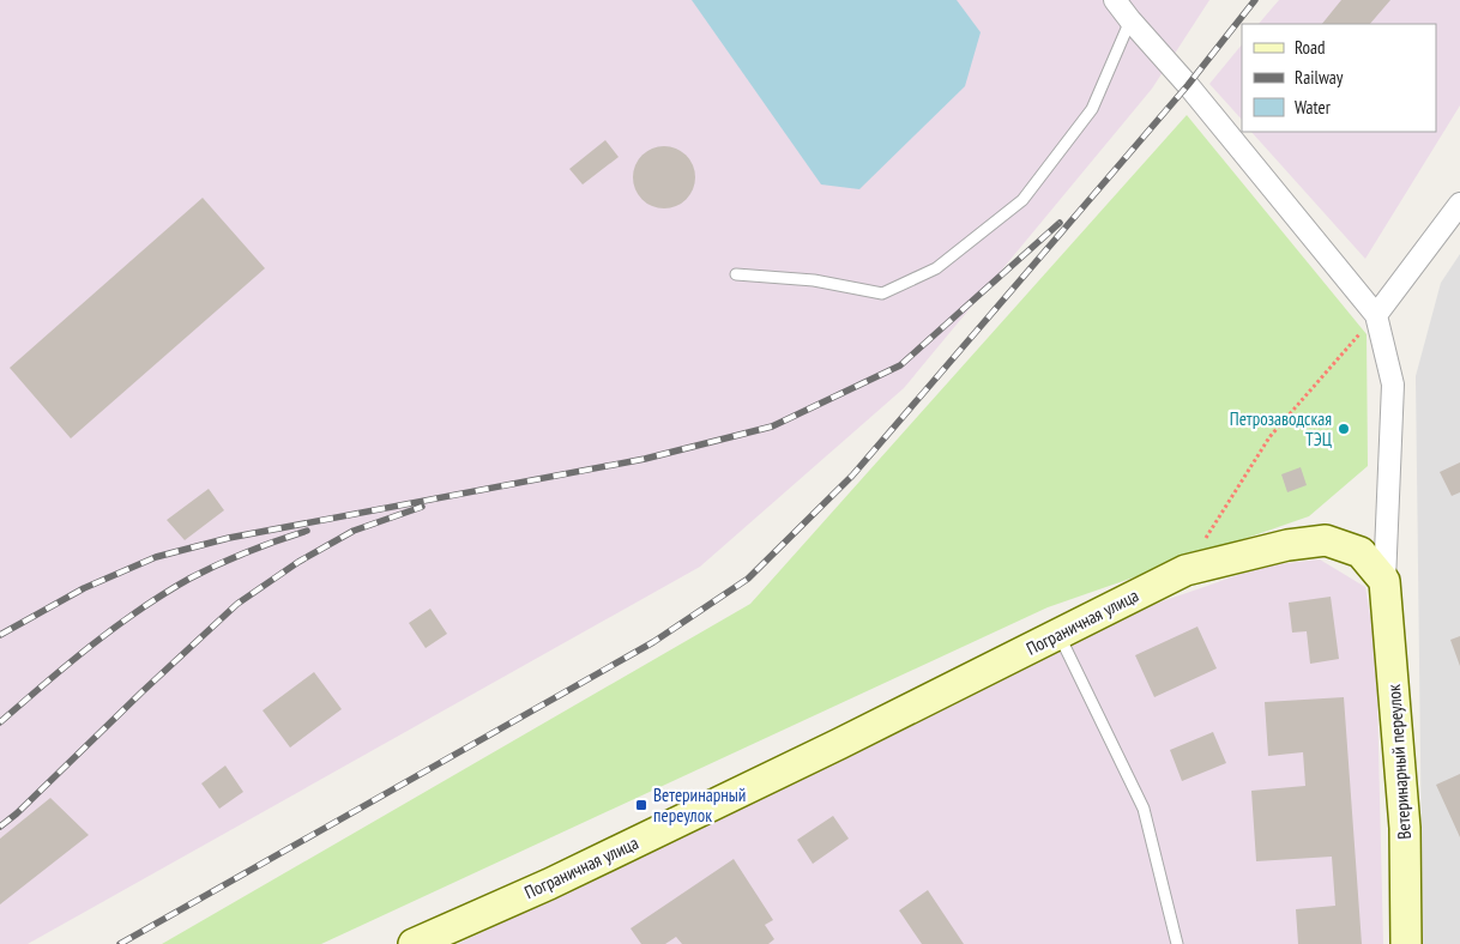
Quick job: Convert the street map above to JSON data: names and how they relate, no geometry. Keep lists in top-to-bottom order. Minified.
{"streets":{"main road":["Пограничная улица","Ветеринарный переулок"]},"crossings":[["Пограничная улица","Ветеринарный переулок"]],"places":{"other":["Петрозаводская ТЭЦ"],"transit":["Ветеринарный переулок"]},"legend":["Road","Railway","Water"]}
